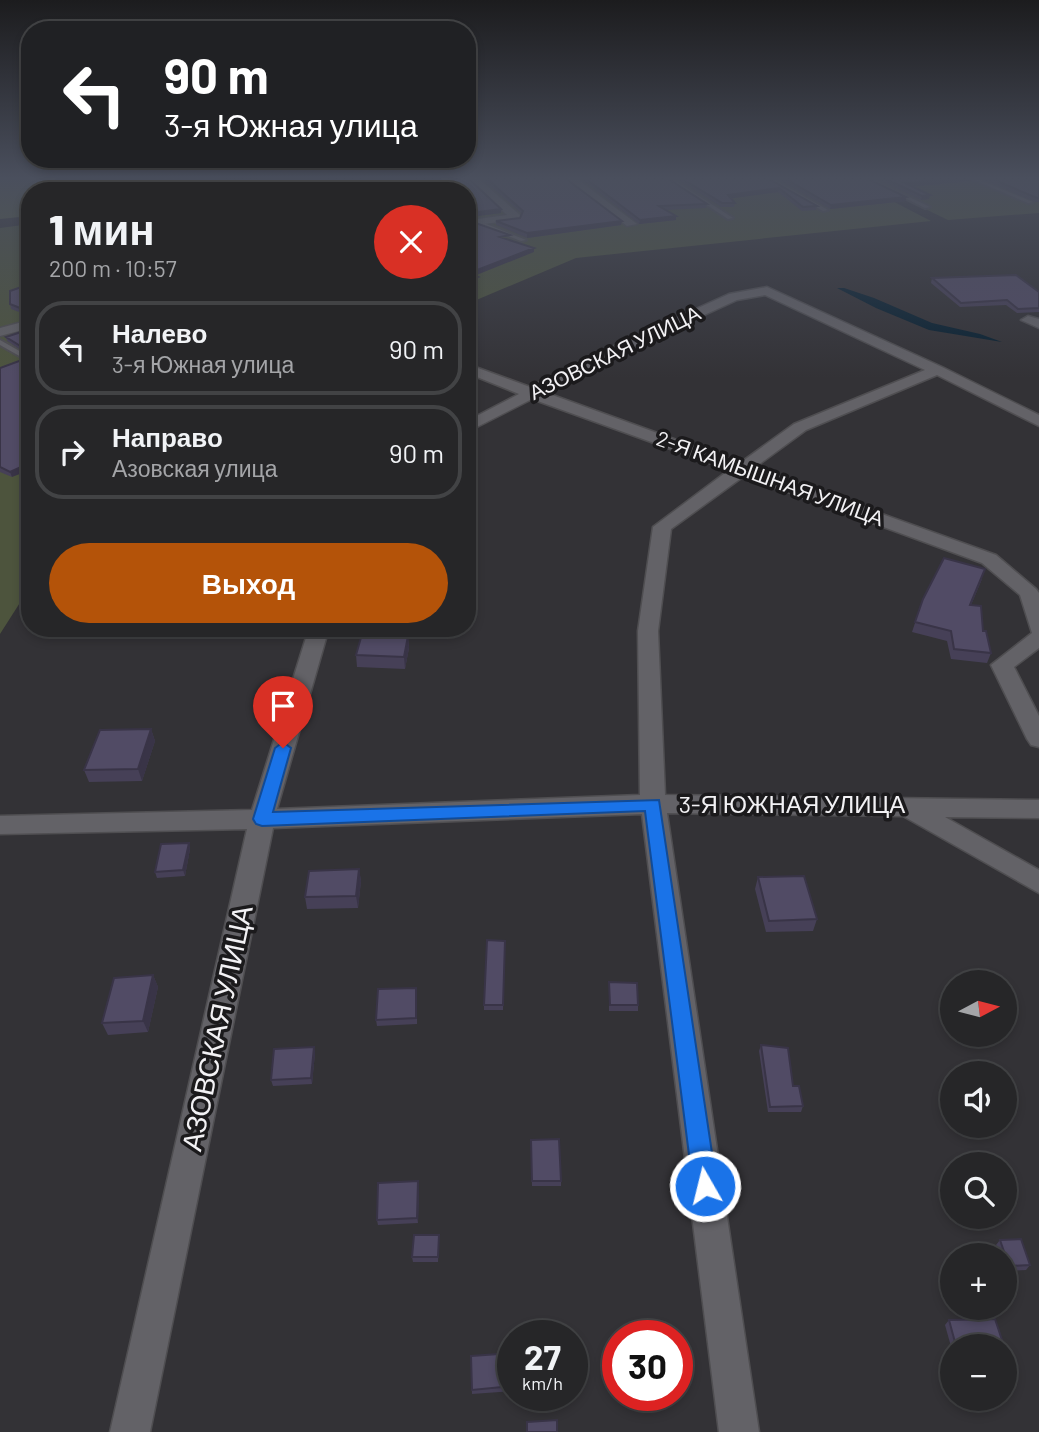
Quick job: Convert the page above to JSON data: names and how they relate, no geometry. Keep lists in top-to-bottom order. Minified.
{"streets":{"street":["АЗОВСКАЯ УЛИЦА","2-Я КАМЫШНАЯ УЛИЦА","3-Я ЮЖНАЯ УЛИЦА"]},"crossings":[["АЗОВСКАЯ УЛИЦА","2-Я КАМЫШНАЯ УЛИЦА"],["АЗОВСКАЯ УЛИЦА","3-Я ЮЖНАЯ УЛИЦА"]],"north":"right","page":{"turn":["90 m","3-я Южная улица"],"heading":["1 мин","200 m · 10:57"],"list":[{"name":"Налево","note":"3-я Южная улица","value":"90 m"},{"name":"Направо","note":"Азовская улица","value":"90 m"}],"buttons":"Выход","map_buttons":["+","−"],"speed":"27 km/h","limit":"30"}}
